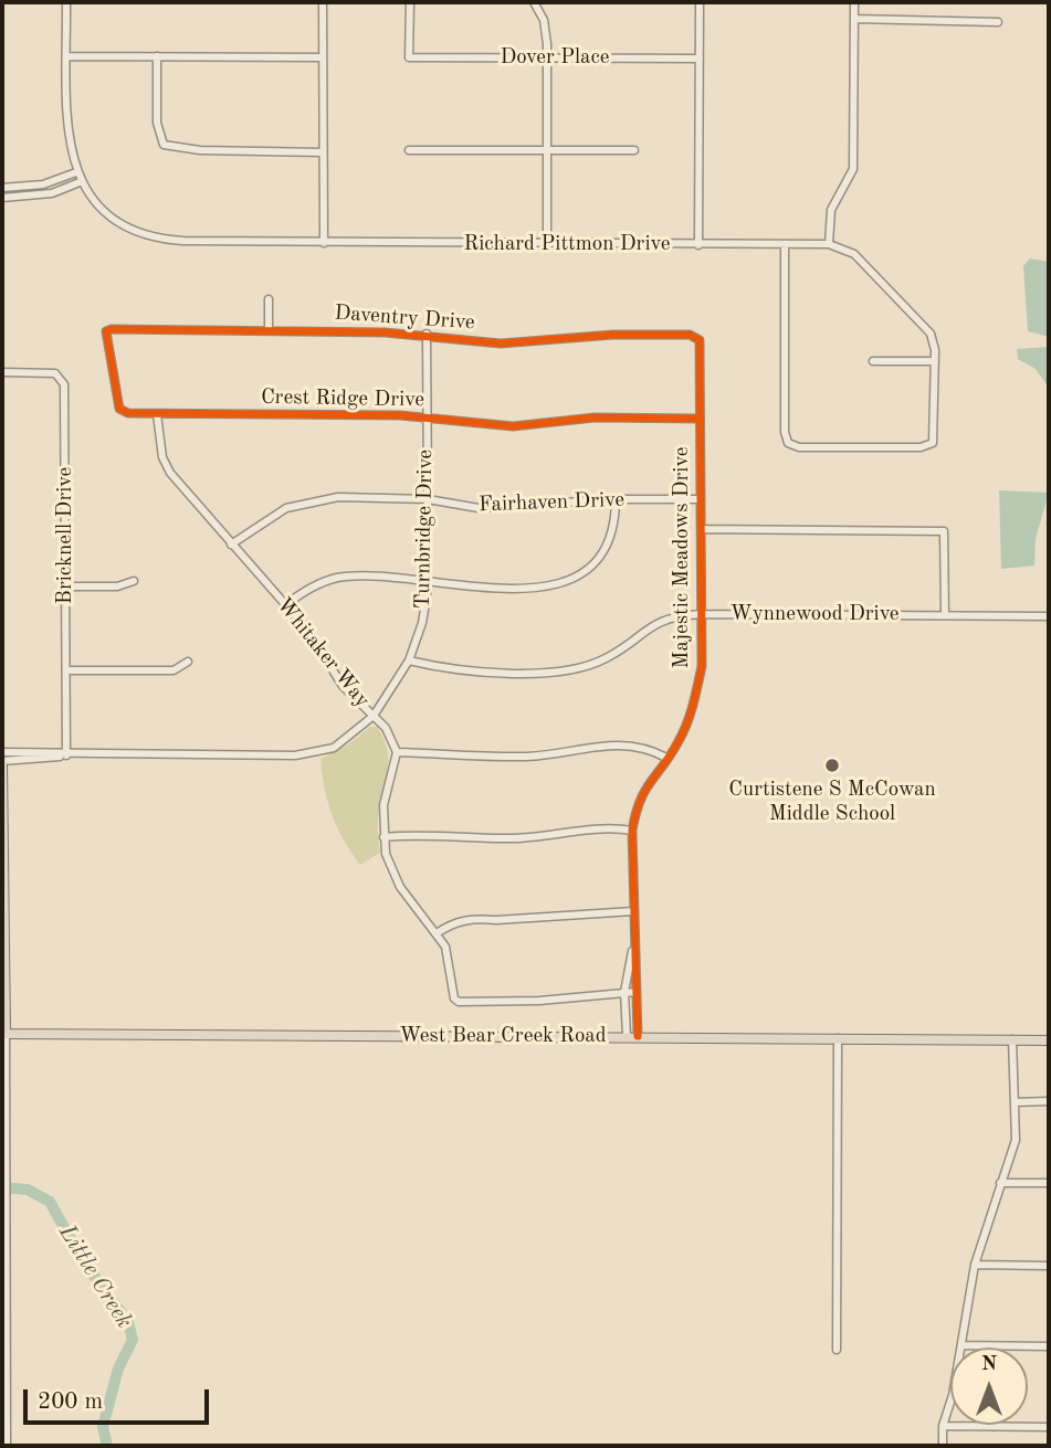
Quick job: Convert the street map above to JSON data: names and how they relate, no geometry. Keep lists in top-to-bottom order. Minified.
{"streets":{"main road":["West Bear Creek Road"],"street":["Dover Place","Richard Pittmon Drive","Daventry Drive","Crest Ridge Drive","Fairhaven Drive","Turnbridge Drive","Bricknell Drive","Majestic Meadows Drive","Wynnewood Drive","Whitaker Way"]},"crossings":[["Daventry Drive","Crest Ridge Drive"],["Daventry Drive","Turnbridge Drive"],["Daventry Drive","Majestic Meadows Drive"],["Crest Ridge Drive","Turnbridge Drive"],["Crest Ridge Drive","Majestic Meadows Drive"],["Crest Ridge Drive","Whitaker Way"],["Fairhaven Drive","Turnbridge Drive"],["Fairhaven Drive","Majestic Meadows Drive"],["Fairhaven Drive","Whitaker Way"],["Turnbridge Drive","Bricknell Drive"],["Turnbridge Drive","Wynnewood Drive"],["Turnbridge Drive","Whitaker Way"],["Majestic Meadows Drive","Wynnewood Drive"],["Majestic Meadows Drive","West Bear Creek Road"]],"water":["Little Creek"],"places":["Curtistene S McCowan Middle School"],"scale_bar":"200 m","north":"top"}
